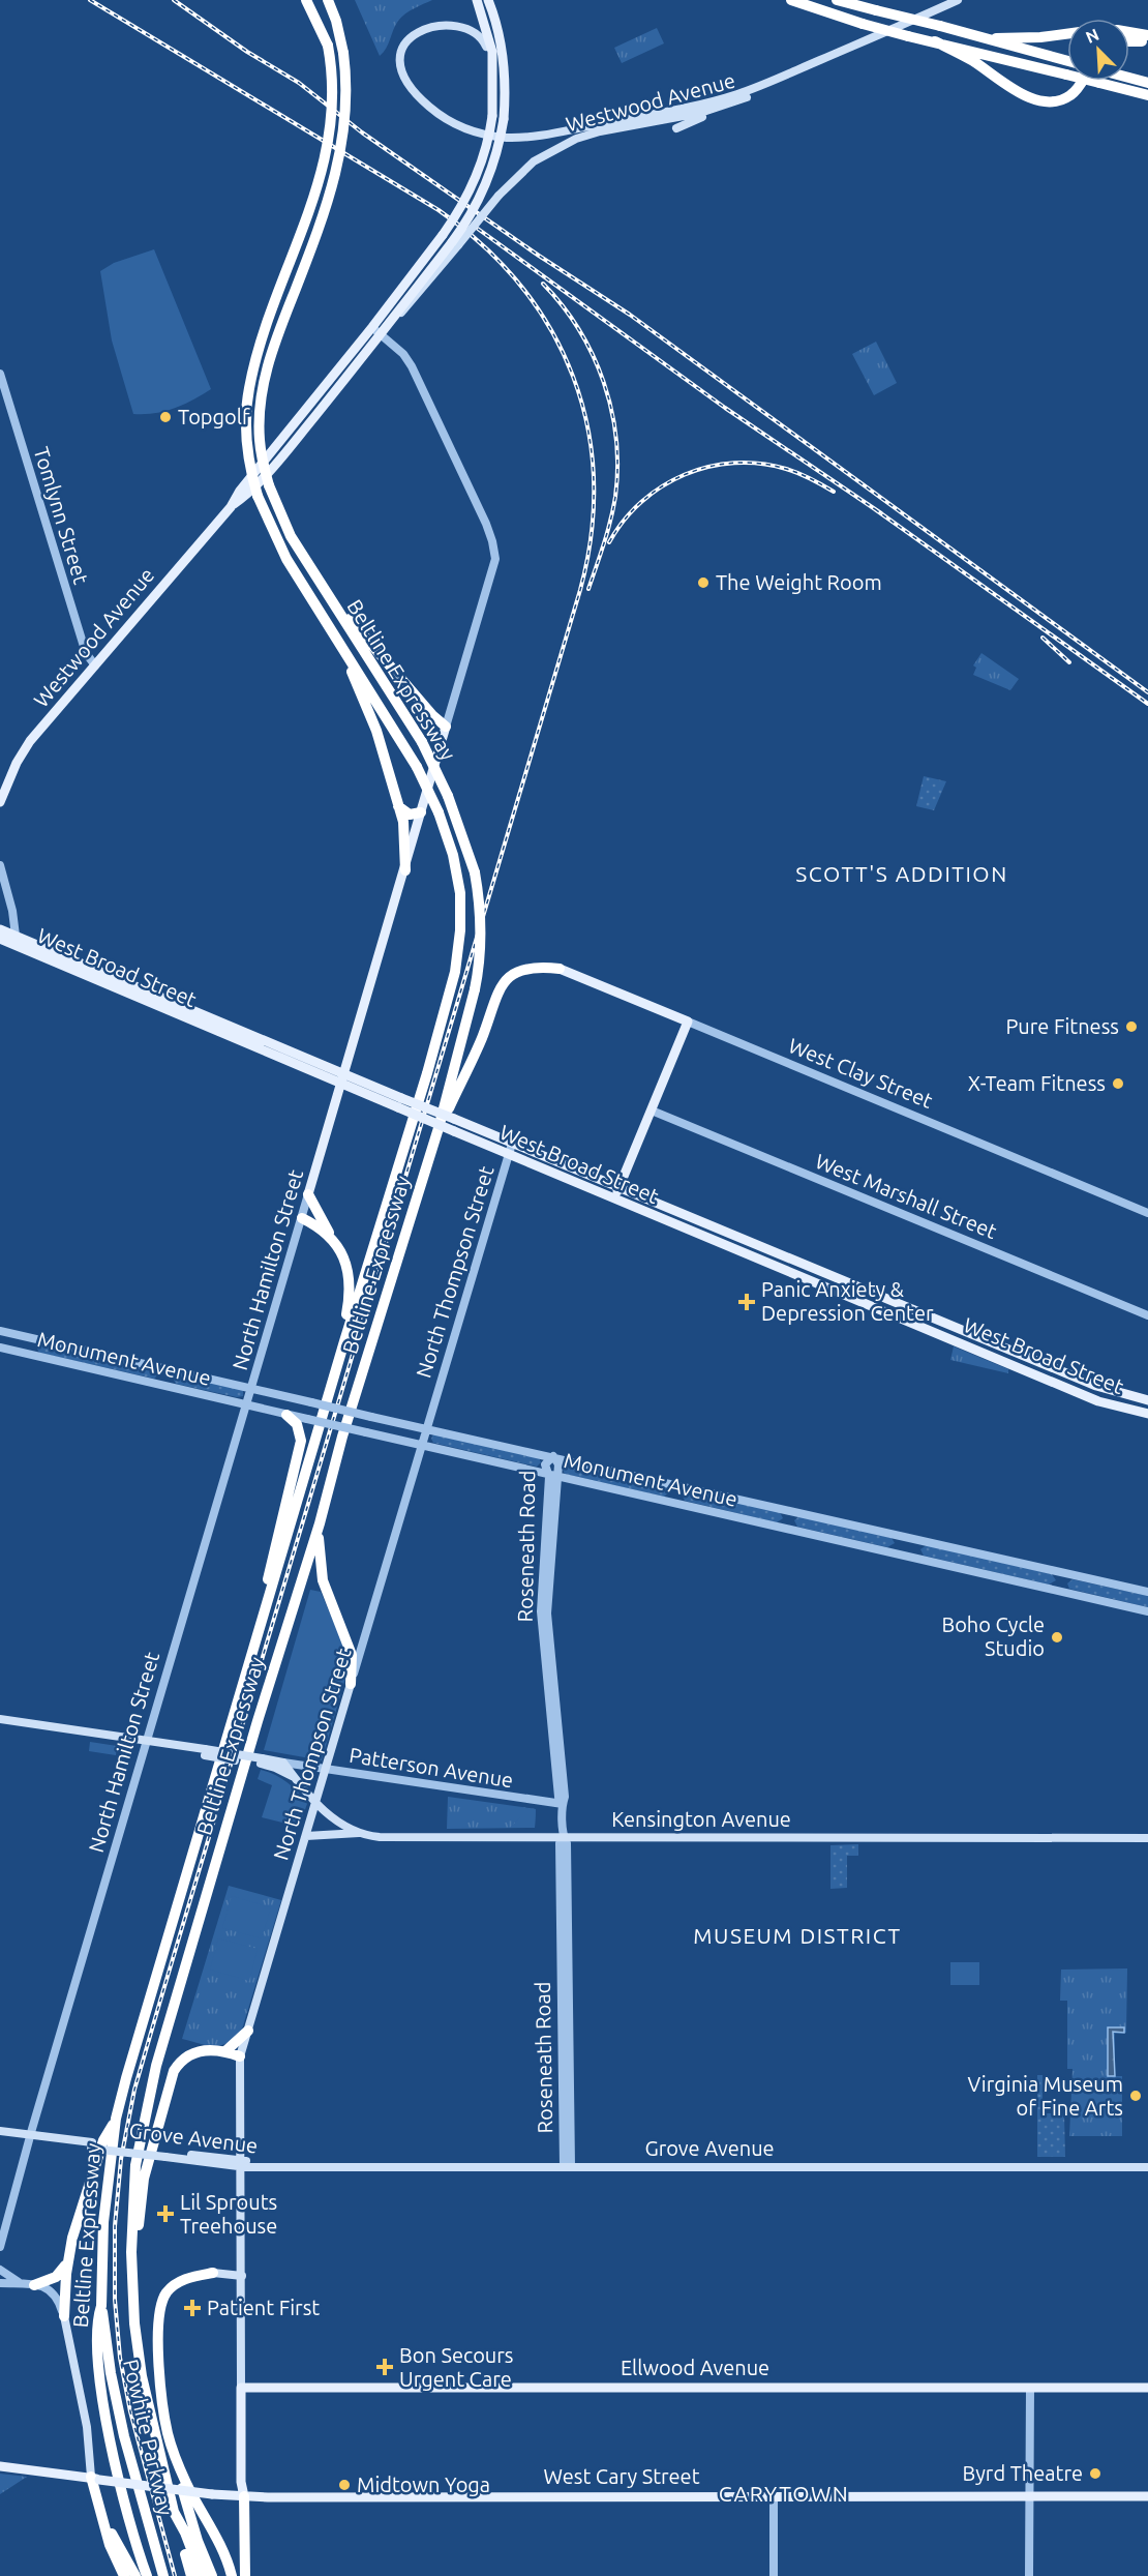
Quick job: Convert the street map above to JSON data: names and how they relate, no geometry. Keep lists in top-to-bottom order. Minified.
{"streets":{"highway":["Beltline Expressway","Powhite Parkway"],"main road":["Westwood Avenue","West Broad Street","West Clay Street","North Hamilton Street","North Thompson Street","Patterson Avenue","Kensington Avenue","Grove Avenue","Ellwood Avenue","West Cary Street"],"street":["Tomlynn Street","West Marshall Street","Monument Avenue","Roseneath Road"]},"crossings":[["Westwood Avenue","Tomlynn Street"],["Westwood Avenue","North Hamilton Street"],["Beltline Expressway","Powhite Parkway"],["West Broad Street","North Hamilton Street"],["West Broad Street","North Thompson Street"],["North Hamilton Street","Monument Avenue"],["North Hamilton Street","Patterson Avenue"],["North Hamilton Street","Grove Avenue"],["North Thompson Street","Monument Avenue"],["North Thompson Street","Patterson Avenue"],["North Thompson Street","Kensington Avenue"],["North Thompson Street","Grove Avenue"],["North Thompson Street","Ellwood Avenue"],["Monument Avenue","Roseneath Road"],["Roseneath Road","Patterson Avenue"],["Roseneath Road","Kensington Avenue"],["Roseneath Road","Grove Avenue"],["Patterson Avenue","Kensington Avenue"]],"districts":["SCOTT'S ADDITION","MUSEUM DISTRICT","CARYTOWN"],"places":{"other":["Topgolf","The Weight Room","Pure Fitness","X-Team Fitness","Boho Cycle Studio","Virginia Museum of Fine Arts","Byrd Theatre","Midtown Yoga"],"health":["Panic Anxiety & Depression Center","Lil Sprouts Treehouse","Patient First","Bon Secours Urgent Care"]},"north":"top left"}
